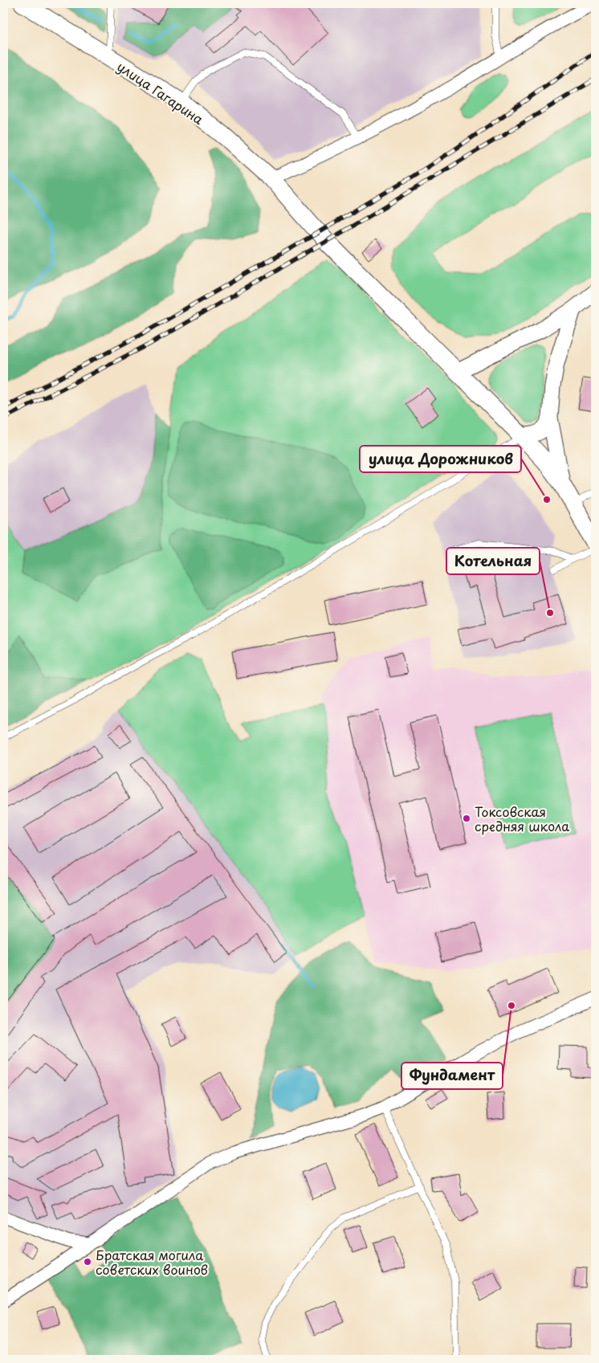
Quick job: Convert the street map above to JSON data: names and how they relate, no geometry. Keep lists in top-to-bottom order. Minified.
{"streets":{"main road":["улица Гагарина"]},"places":["улица Дорожников","Котельная","Токсовская средняя школа","Фундамент","Братская могила советских воинов"]}
